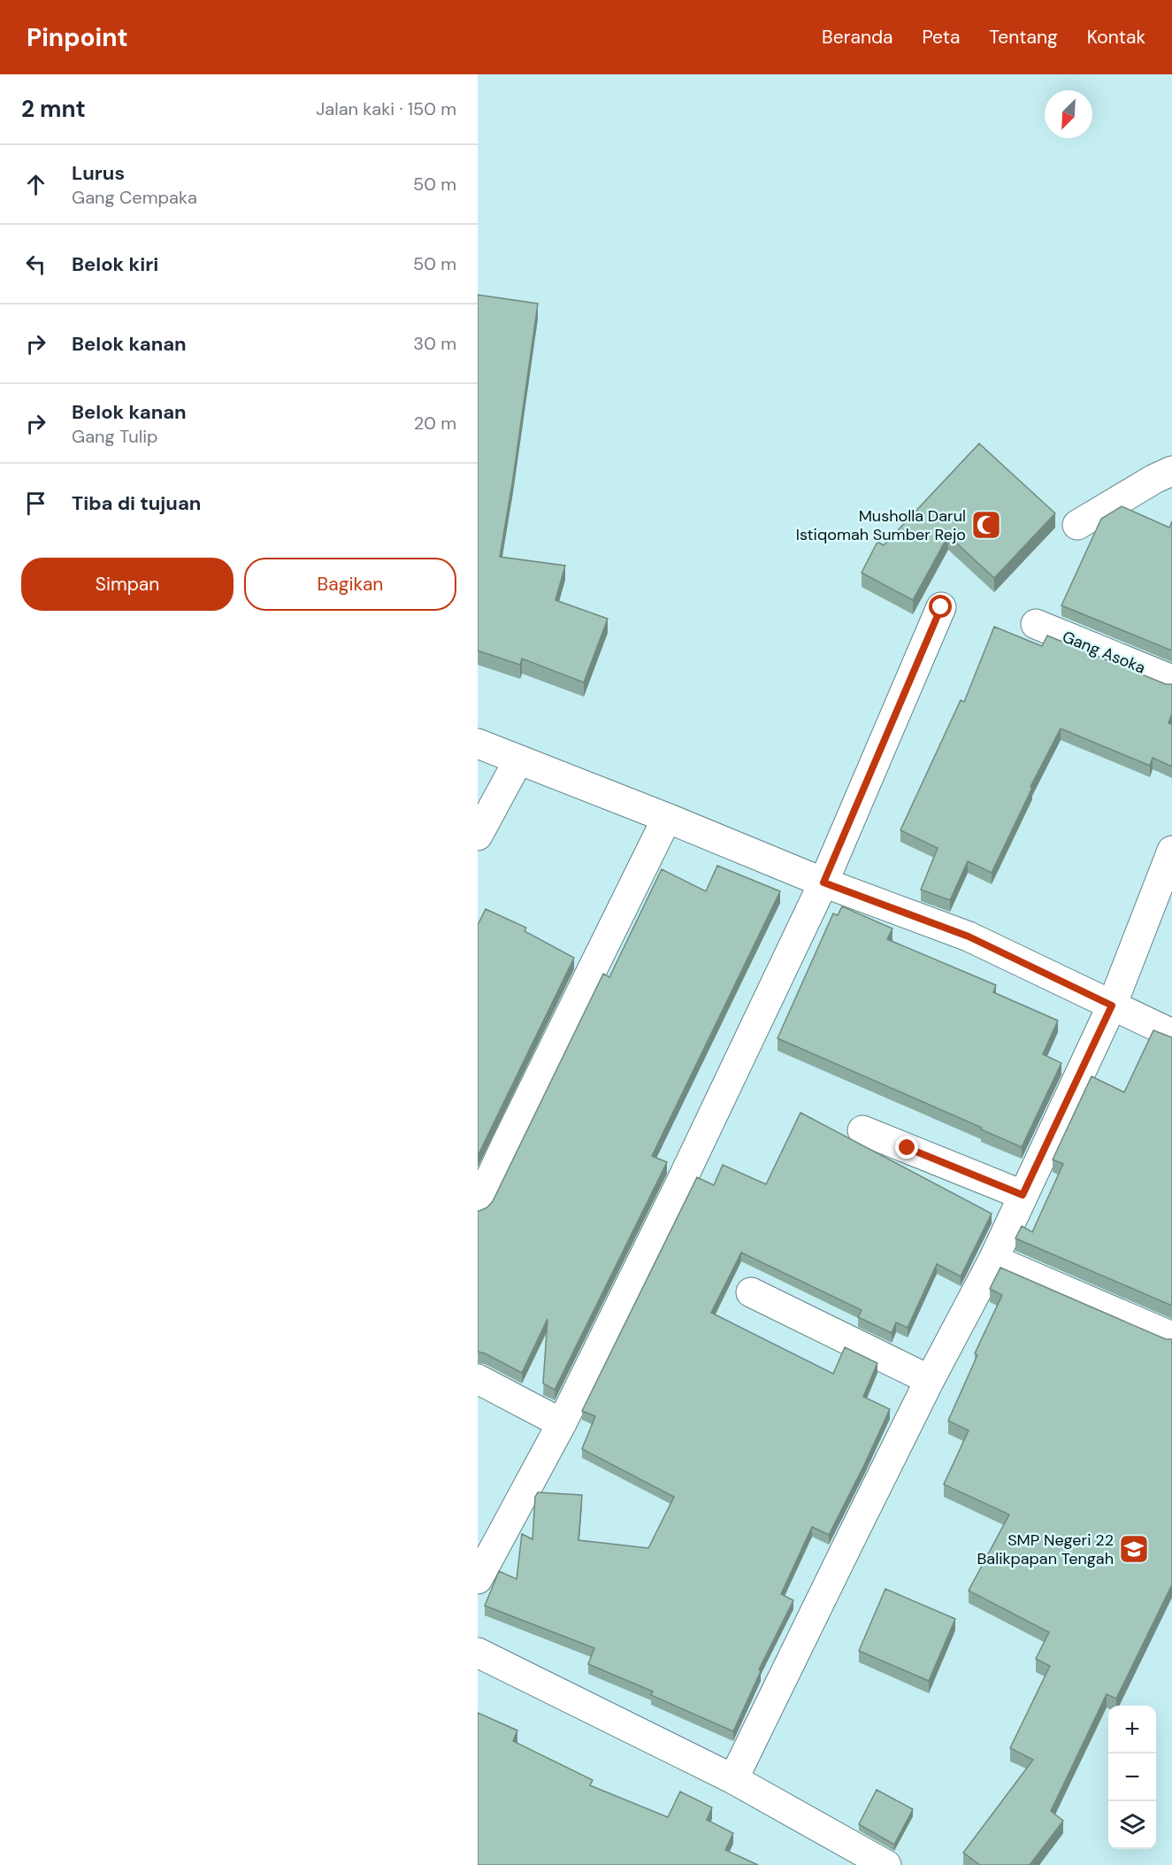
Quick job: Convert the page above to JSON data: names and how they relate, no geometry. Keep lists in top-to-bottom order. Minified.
{"streets":{"street":["Gang Asoka"]},"places":{"mosque":["Musholla Darul Istiqomah Sumber Rejo"],"school or university":["SMP Negeri 22 Balikpapan Tengah"]},"north":"bottom left","page":{"header":"Pinpoint","nav":["Beranda","Peta","Tentang","Kontak"],"heading":["2 mnt","Jalan kaki · 150 m"],"list":[["Lurus","Gang Cempaka","50 m"],["Belok kiri","50 m"],["Belok kanan","30 m"],["Belok kanan","Gang Tulip","20 m"],"Tiba di tujuan"],"buttons":["Simpan","Bagikan"],"map_buttons":["+","−"]}}
